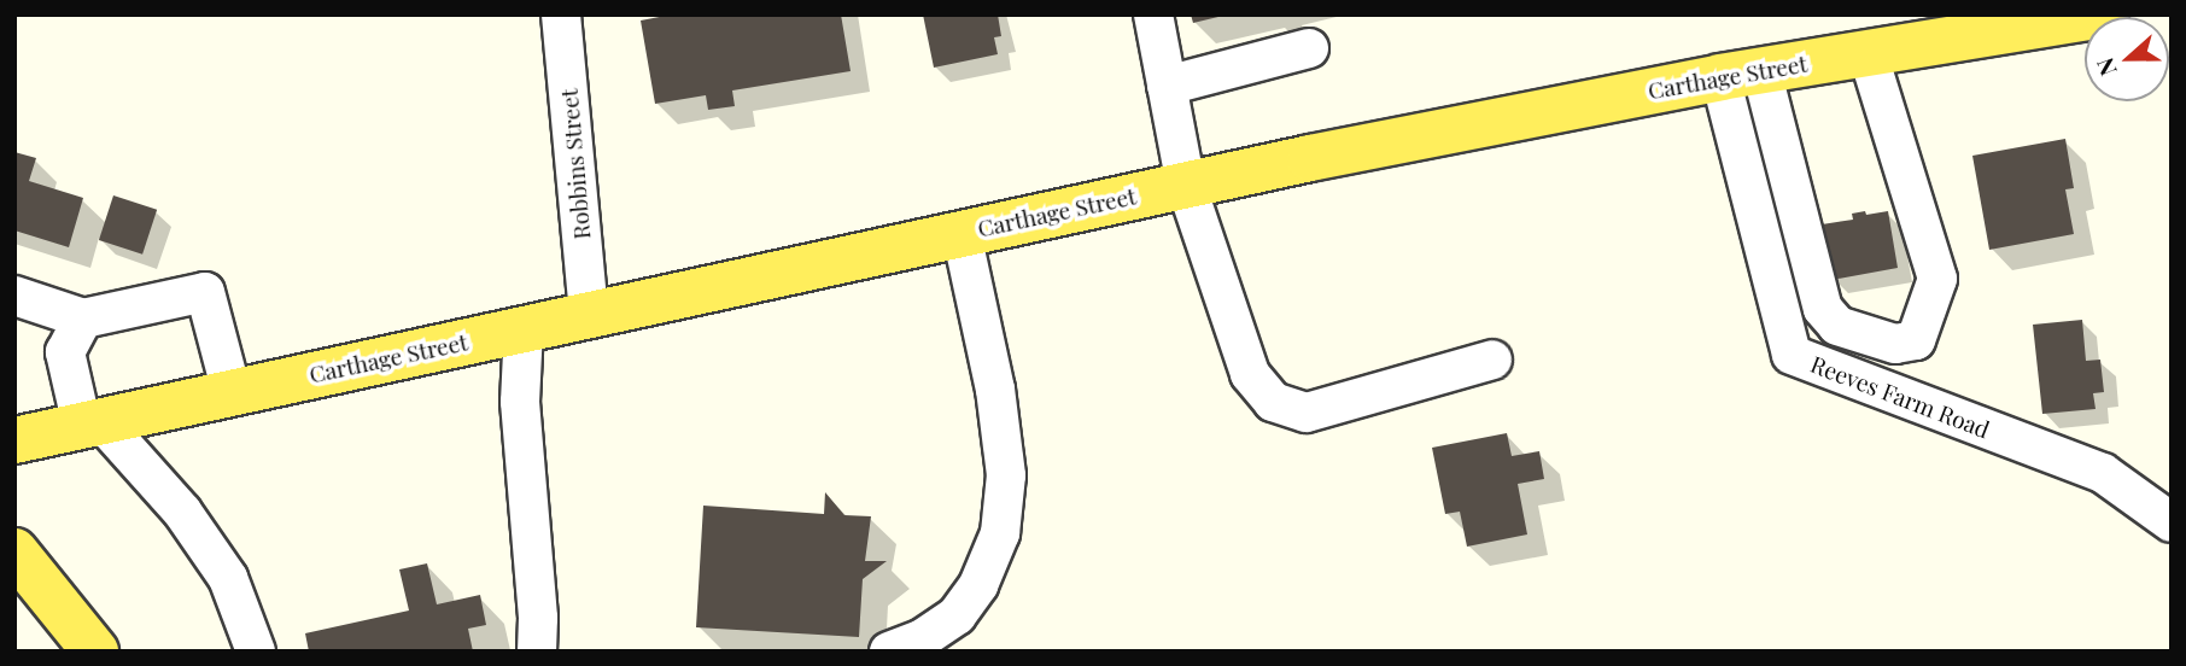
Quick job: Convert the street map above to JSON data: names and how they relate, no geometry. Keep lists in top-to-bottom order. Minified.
{"streets":{"main road":["Carthage Street"],"street":["Robbins Street","Reeves Farm Road"]},"crossings":[["Carthage Street","Robbins Street"],["Carthage Street","Reeves Farm Road"]],"north":"left"}
